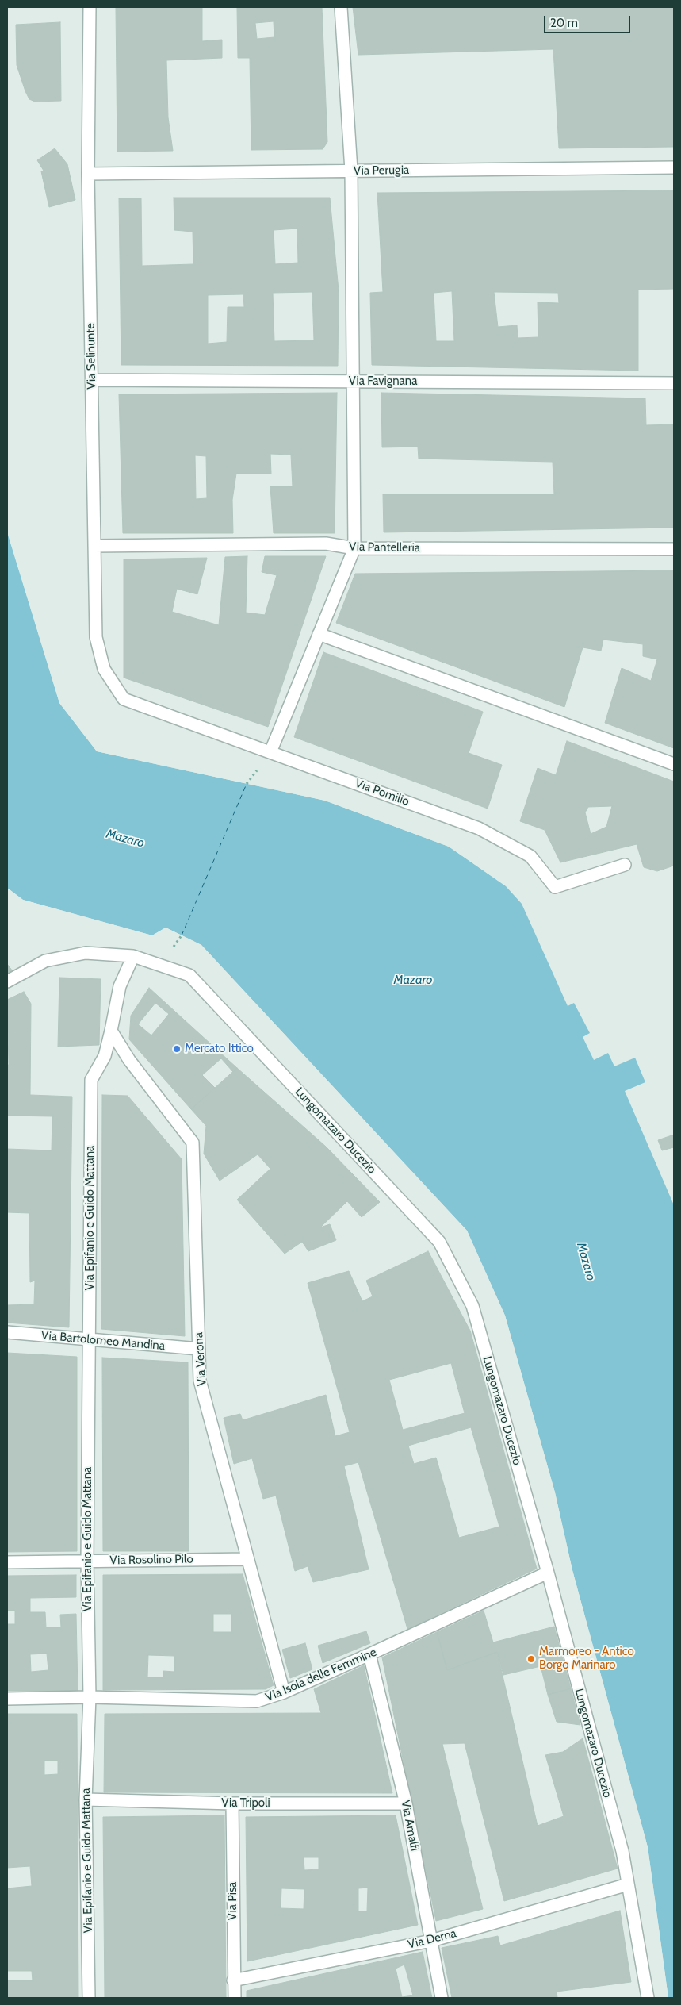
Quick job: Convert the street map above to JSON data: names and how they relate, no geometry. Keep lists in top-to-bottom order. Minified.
{"streets":{"street":["Via Perugia","Via Selinunte","Via Favignana","Via Pantelleria","Via Pomilio","Lungomazaro Ducezio","Via Epifanio e Guido Mattana","Via Bartolomeo Mandina","Via Verona","Via Rosolino Pilo","Via Isola delle Femmine","Via Tripoli","Via Amalfi","Via Pisa","Via Derna"]},"crossings":[["Via Perugia","Via Selinunte"],["Via Selinunte","Via Favignana"],["Via Selinunte","Via Pantelleria"],["Via Selinunte","Via Pomilio"],["Lungomazaro Ducezio","Via Isola delle Femmine"],["Lungomazaro Ducezio","Via Derna"],["Via Epifanio e Guido Mattana","Via Bartolomeo Mandina"],["Via Epifanio e Guido Mattana","Via Verona"],["Via Epifanio e Guido Mattana","Via Rosolino Pilo"],["Via Epifanio e Guido Mattana","Via Isola delle Femmine"],["Via Epifanio e Guido Mattana","Via Tripoli"],["Via Bartolomeo Mandina","Via Verona"],["Via Verona","Via Rosolino Pilo"],["Via Verona","Via Isola delle Femmine"],["Via Isola delle Femmine","Via Amalfi"],["Via Tripoli","Via Amalfi"],["Via Tripoli","Via Pisa"],["Via Amalfi","Via Derna"],["Via Pisa","Via Derna"]],"water":["Mazaro"],"places":["Mercato Ittico","Marmoreo - Antico Borgo Marinaro"],"scale_bar":"20 m"}
